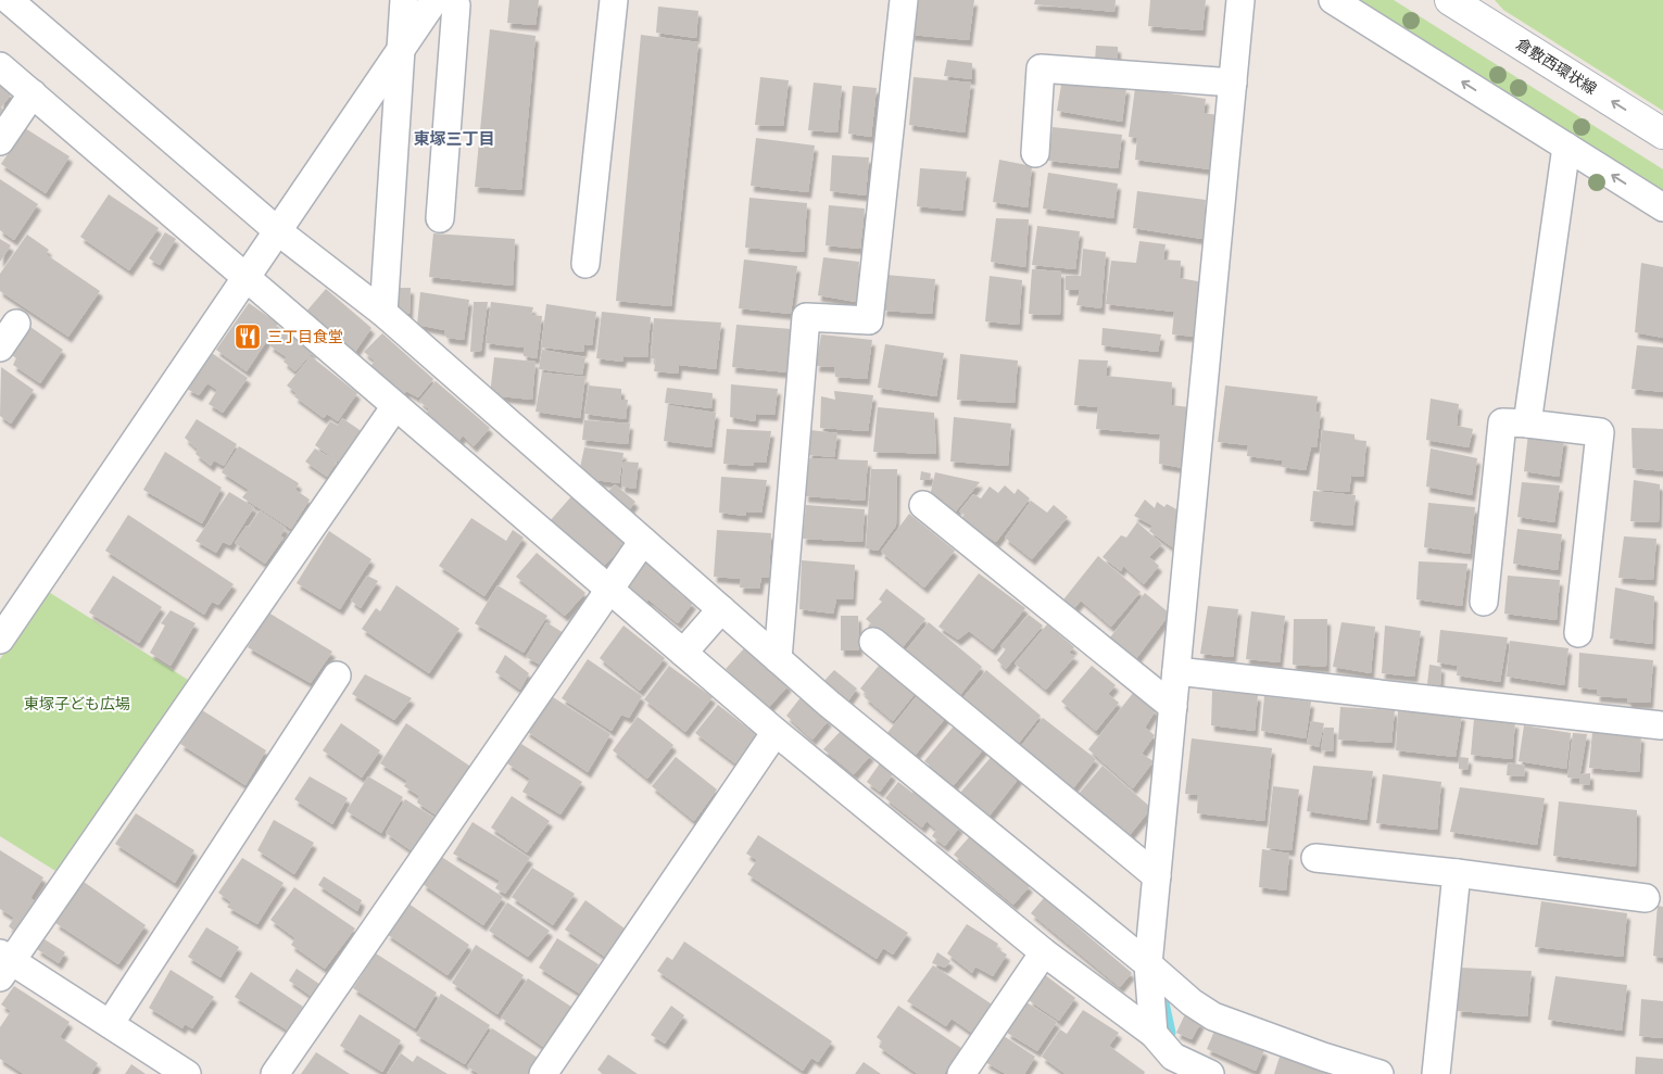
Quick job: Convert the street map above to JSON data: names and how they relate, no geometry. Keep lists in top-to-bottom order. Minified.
{"streets":{"main road":["倉敷西環状線"]},"one_way":["倉敷西環状線"],"districts":["東塚三丁目"],"parks":["東塚子ども広場"],"places":{"restaurant":["三丁目食堂"]}}
